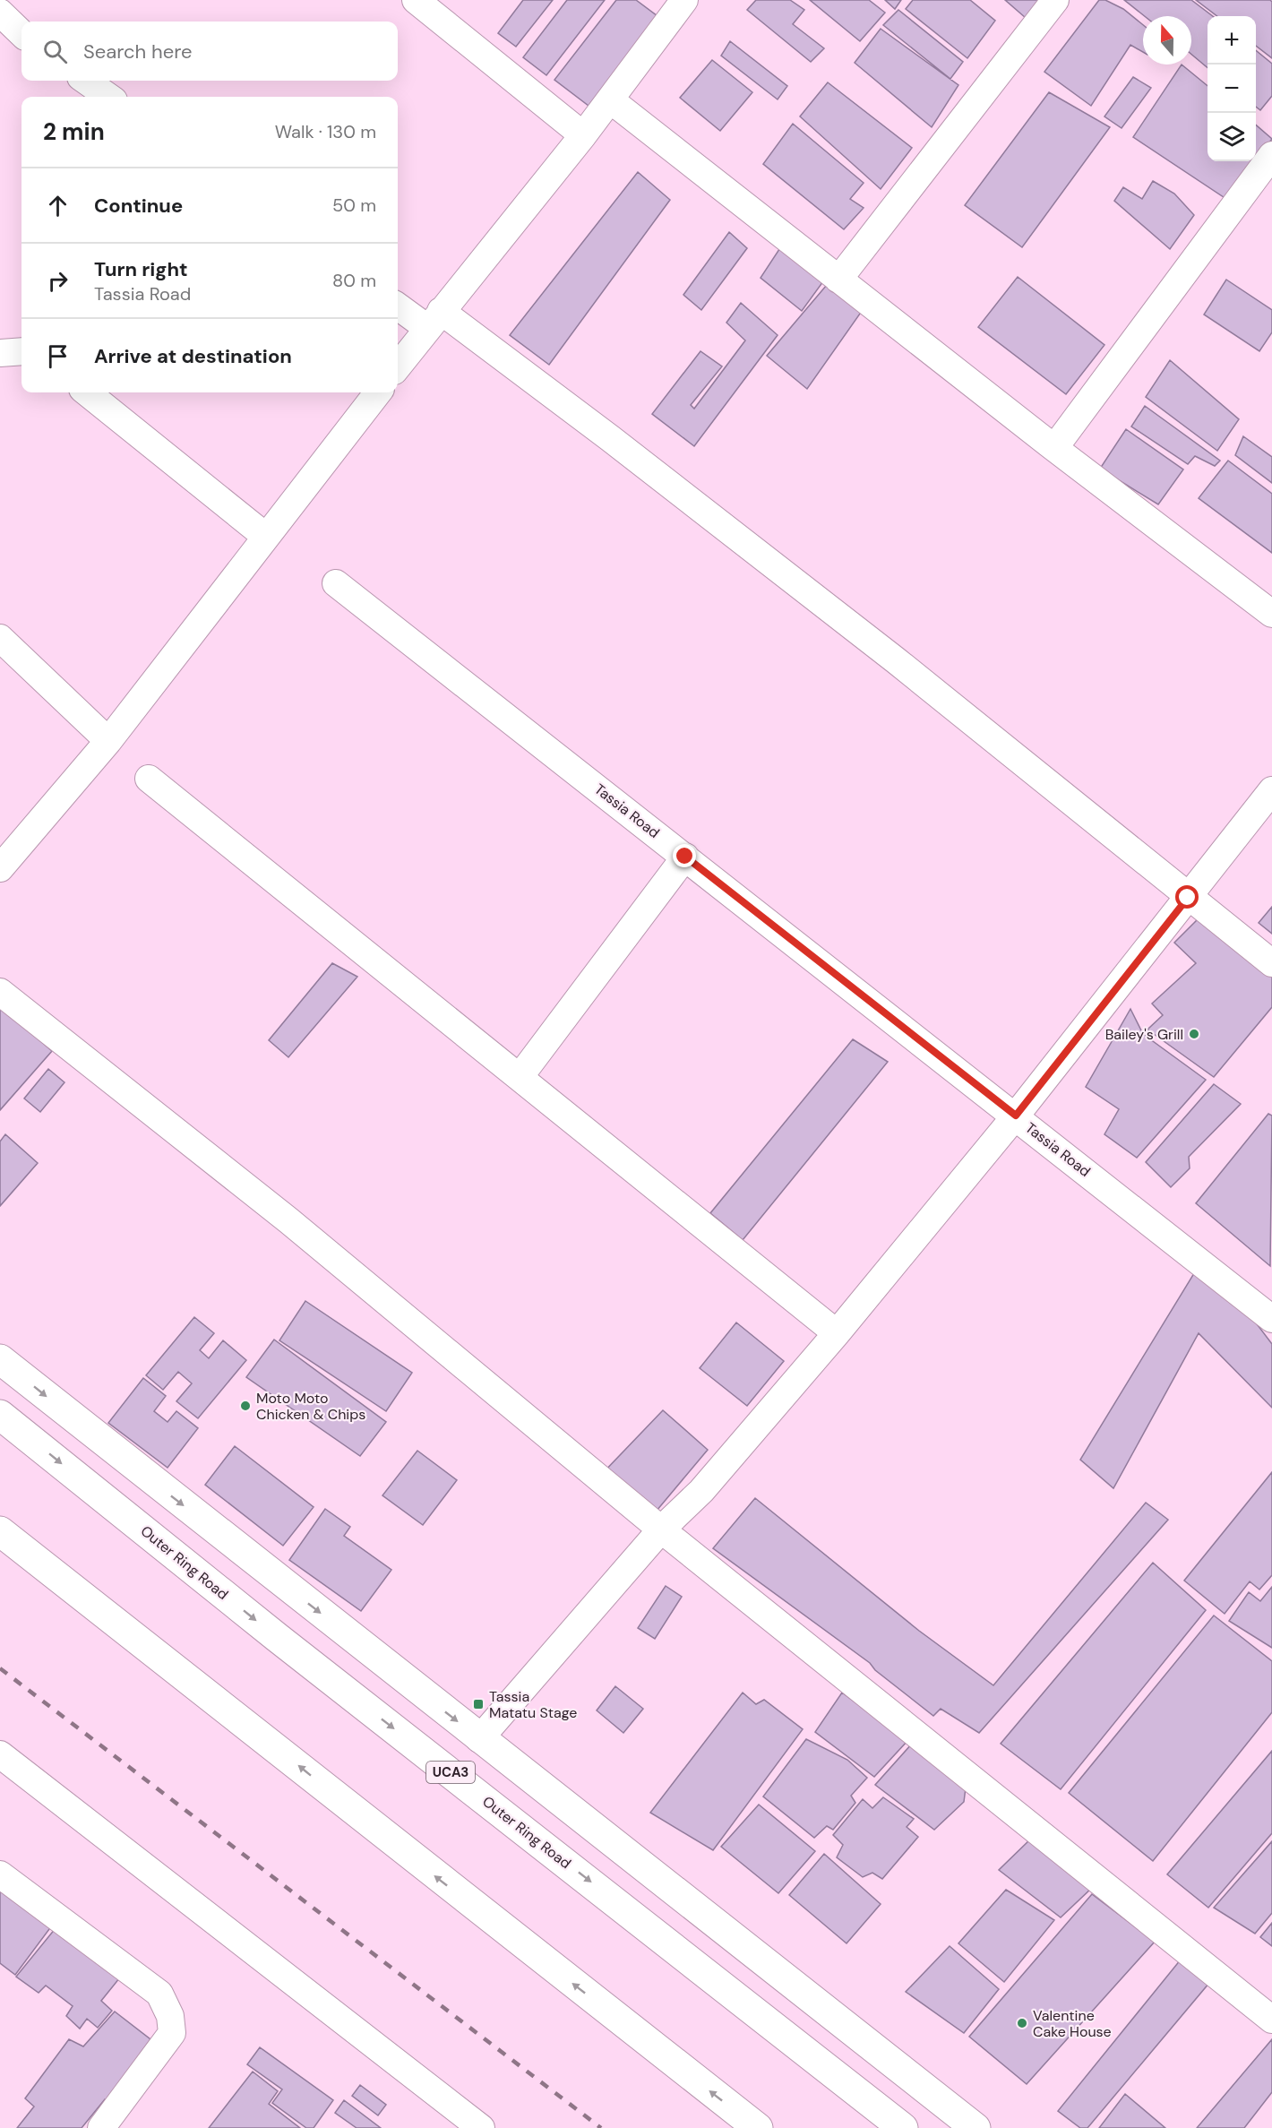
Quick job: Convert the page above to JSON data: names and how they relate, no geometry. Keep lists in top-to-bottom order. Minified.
{"streets":{"main road":["Outer Ring Road","UCA3"],"street":["Tassia Road"]},"places":{"other":["Bailey's Grill","Moto Moto Chicken & Chips","Valentine Cake House"],"transit":["Tassia Matatu Stage"]},"north":"top","page":{"map_buttons":["+","−"],"search":"Search here","heading":["2 min","Walk · 130 m"],"list":[["Continue","50 m"],["Turn right","Tassia Road","80 m"],"Arrive at destination"]}}
